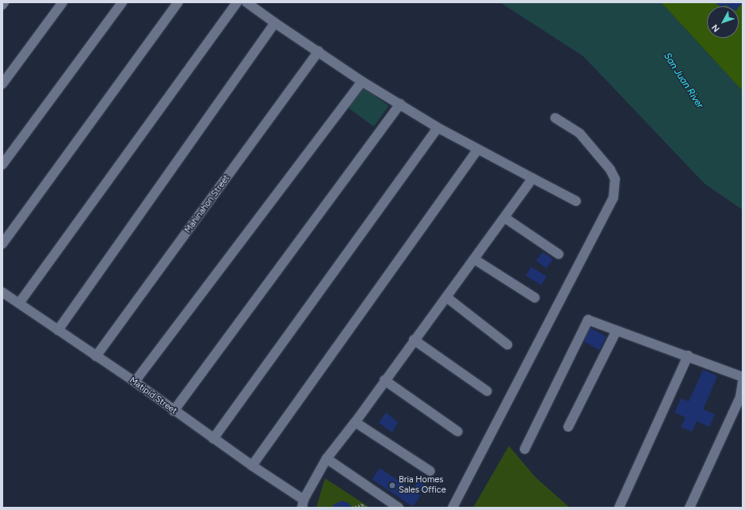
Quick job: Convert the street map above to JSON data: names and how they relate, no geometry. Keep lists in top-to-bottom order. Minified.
{"streets":{"street":["Mahinahon Street","Matipid Street"]},"crossings":[["Mahinahon Street","Matipid Street"]],"water":["San Juan River"],"places":["Bria Homes Sales Office"],"north":"bottom left"}
